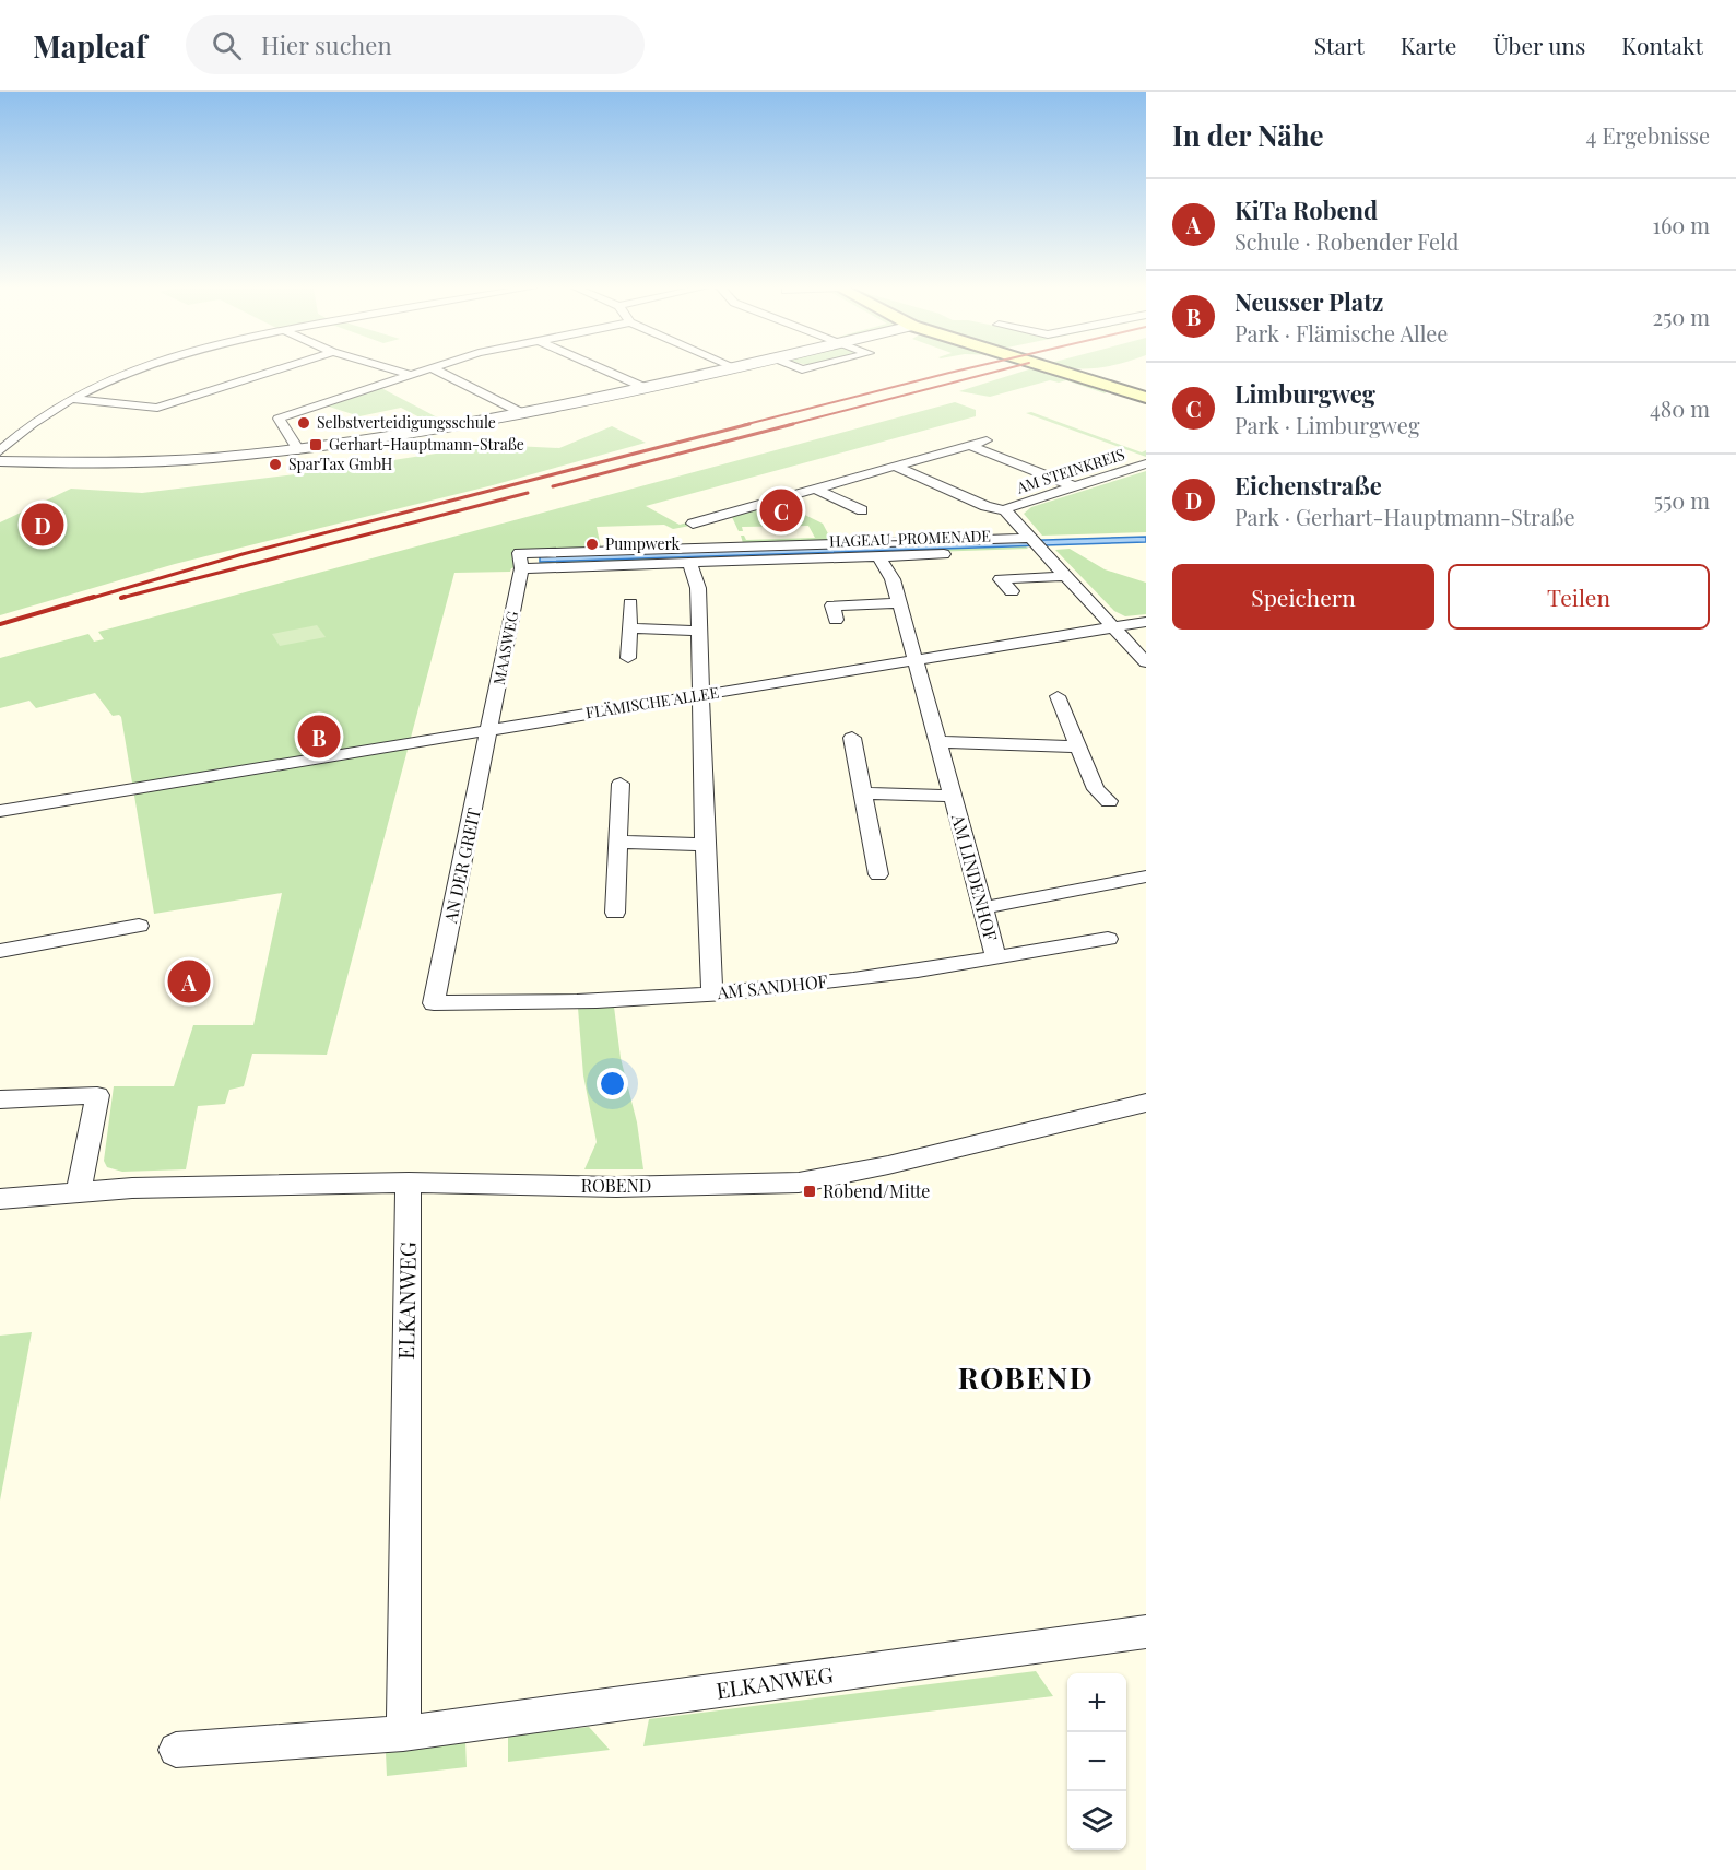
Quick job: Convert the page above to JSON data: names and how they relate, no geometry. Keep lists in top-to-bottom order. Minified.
{"streets":{"street":["AM STEINKREIS","HAGEAU-PROMENADE","MAASWEG","FLÄMISCHE ALLEE","AN DER GREIT","AM LINDENHOF","AM SANDHOF","ROBEND","ELKANWEG"]},"crossings":[["HAGEAU-PROMENADE","MAASWEG"],["HAGEAU-PROMENADE","AM LINDENHOF"],["MAASWEG","FLÄMISCHE ALLEE"],["MAASWEG","AN DER GREIT"],["FLÄMISCHE ALLEE","AN DER GREIT"],["FLÄMISCHE ALLEE","AM LINDENHOF"],["AN DER GREIT","AM SANDHOF"],["AM LINDENHOF","AM SANDHOF"],["ROBEND","ELKANWEG"]],"districts":["ROBEND"],"places":{"other":["Selbstverteidigungsschule","SparTax GmbH","Pumpwerk"],"transit":["Gerhart-Hauptmann-Straße","Robend/Mitte"]},"page":{"header":"Mapleaf","search":"Hier suchen","nav":["Start","Karte","Über uns","Kontakt"],"heading":["In der Nähe","4 Ergebnisse"],"list":[{"mark":"A","name":"KiTa Robend","note":"Schule · Robender Feld","value":"160 m"},{"mark":"B","name":"Neusser Platz","note":"Park · Flämische Allee","value":"250 m"},{"mark":"C","name":"Limburgweg","note":"Park · Limburgweg","value":"480 m"},{"mark":"D","name":"Eichenstraße","note":"Park · Gerhart-Hauptmann-Straße","value":"550 m"}],"pins":["C","D","B","A"],"buttons":["Speichern","Teilen"],"map_buttons":["+","−"]}}
